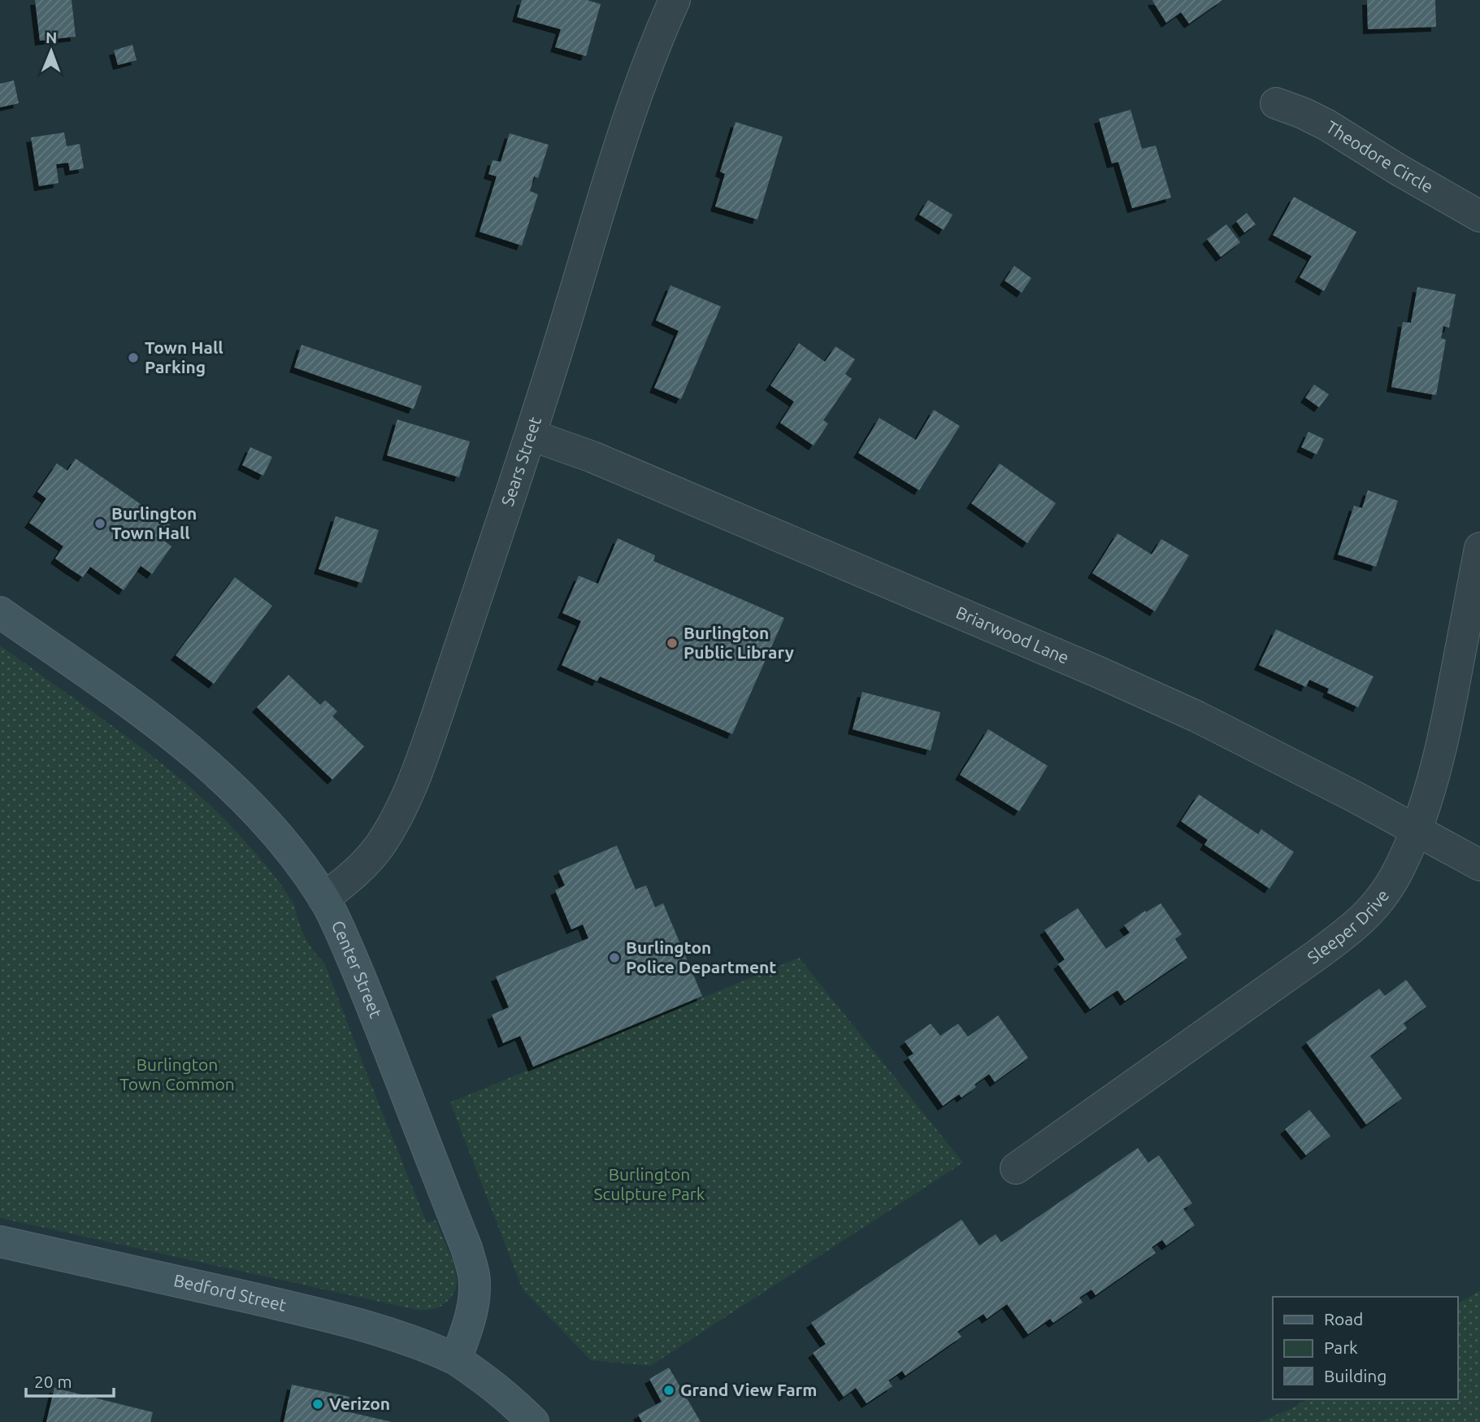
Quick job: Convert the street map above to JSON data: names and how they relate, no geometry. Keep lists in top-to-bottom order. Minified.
{"streets":{"main road":["Center Street","Bedford Street"],"street":["Theodore Circle","Sears Street","Briarwood Lane","Sleeper Drive"]},"crossings":[["Sears Street","Briarwood Lane"],["Sears Street","Center Street"],["Briarwood Lane","Sleeper Drive"],["Center Street","Bedford Street"]],"parks":["Burlington Town Common","Burlington Sculpture Park"],"places":["Town Hall Parking","Burlington Town Hall","Burlington Public Library","Burlington Police Department","Grand View Farm","Verizon"],"legend":["Road","Park","Building"],"scale_bar":"20 m","north":"top"}
